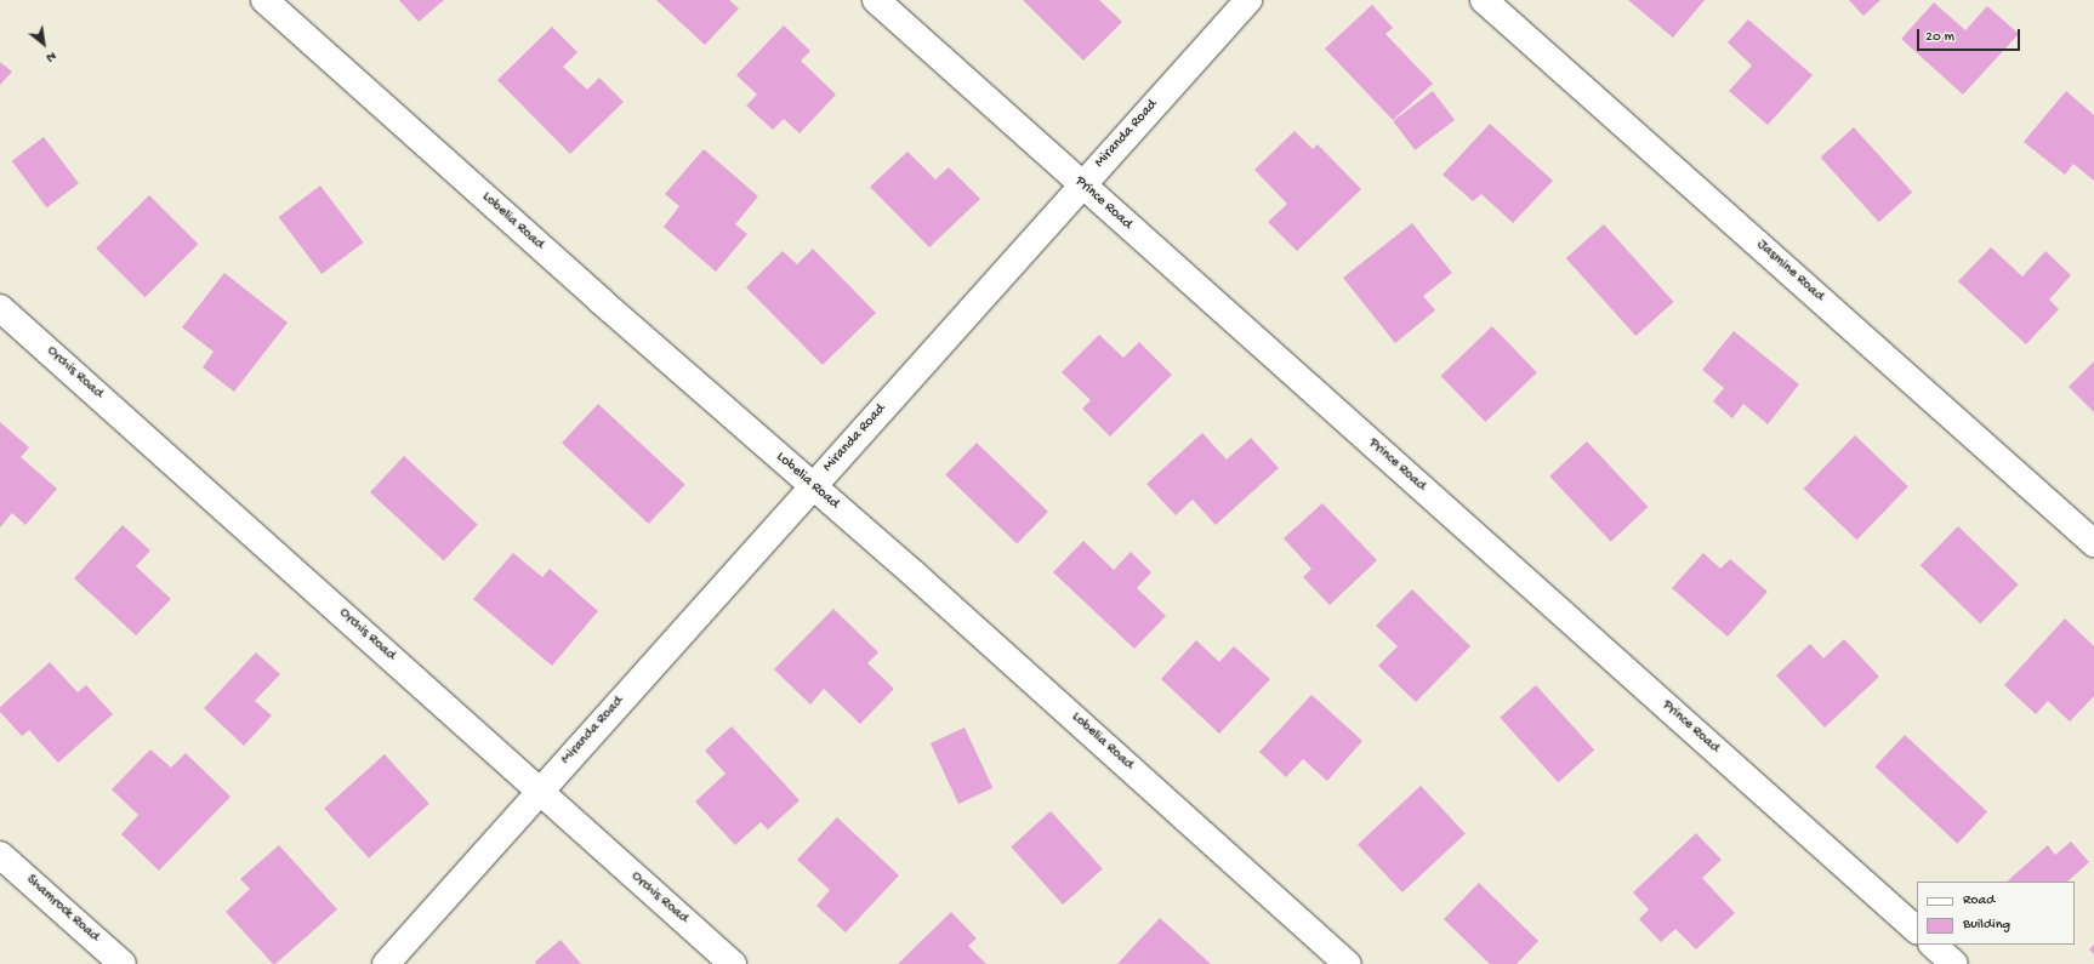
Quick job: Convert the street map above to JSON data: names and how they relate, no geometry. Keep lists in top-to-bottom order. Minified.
{"streets":{"street":["Miranda Road","Prince Road","Lobelia Road","Jasmine Road","Orchis Road","Shamrock Road"]},"crossings":[["Miranda Road","Prince Road"],["Miranda Road","Lobelia Road"],["Miranda Road","Orchis Road"]],"legend":["Road","Building"],"scale_bar":"20 m","north":"bottom right"}
